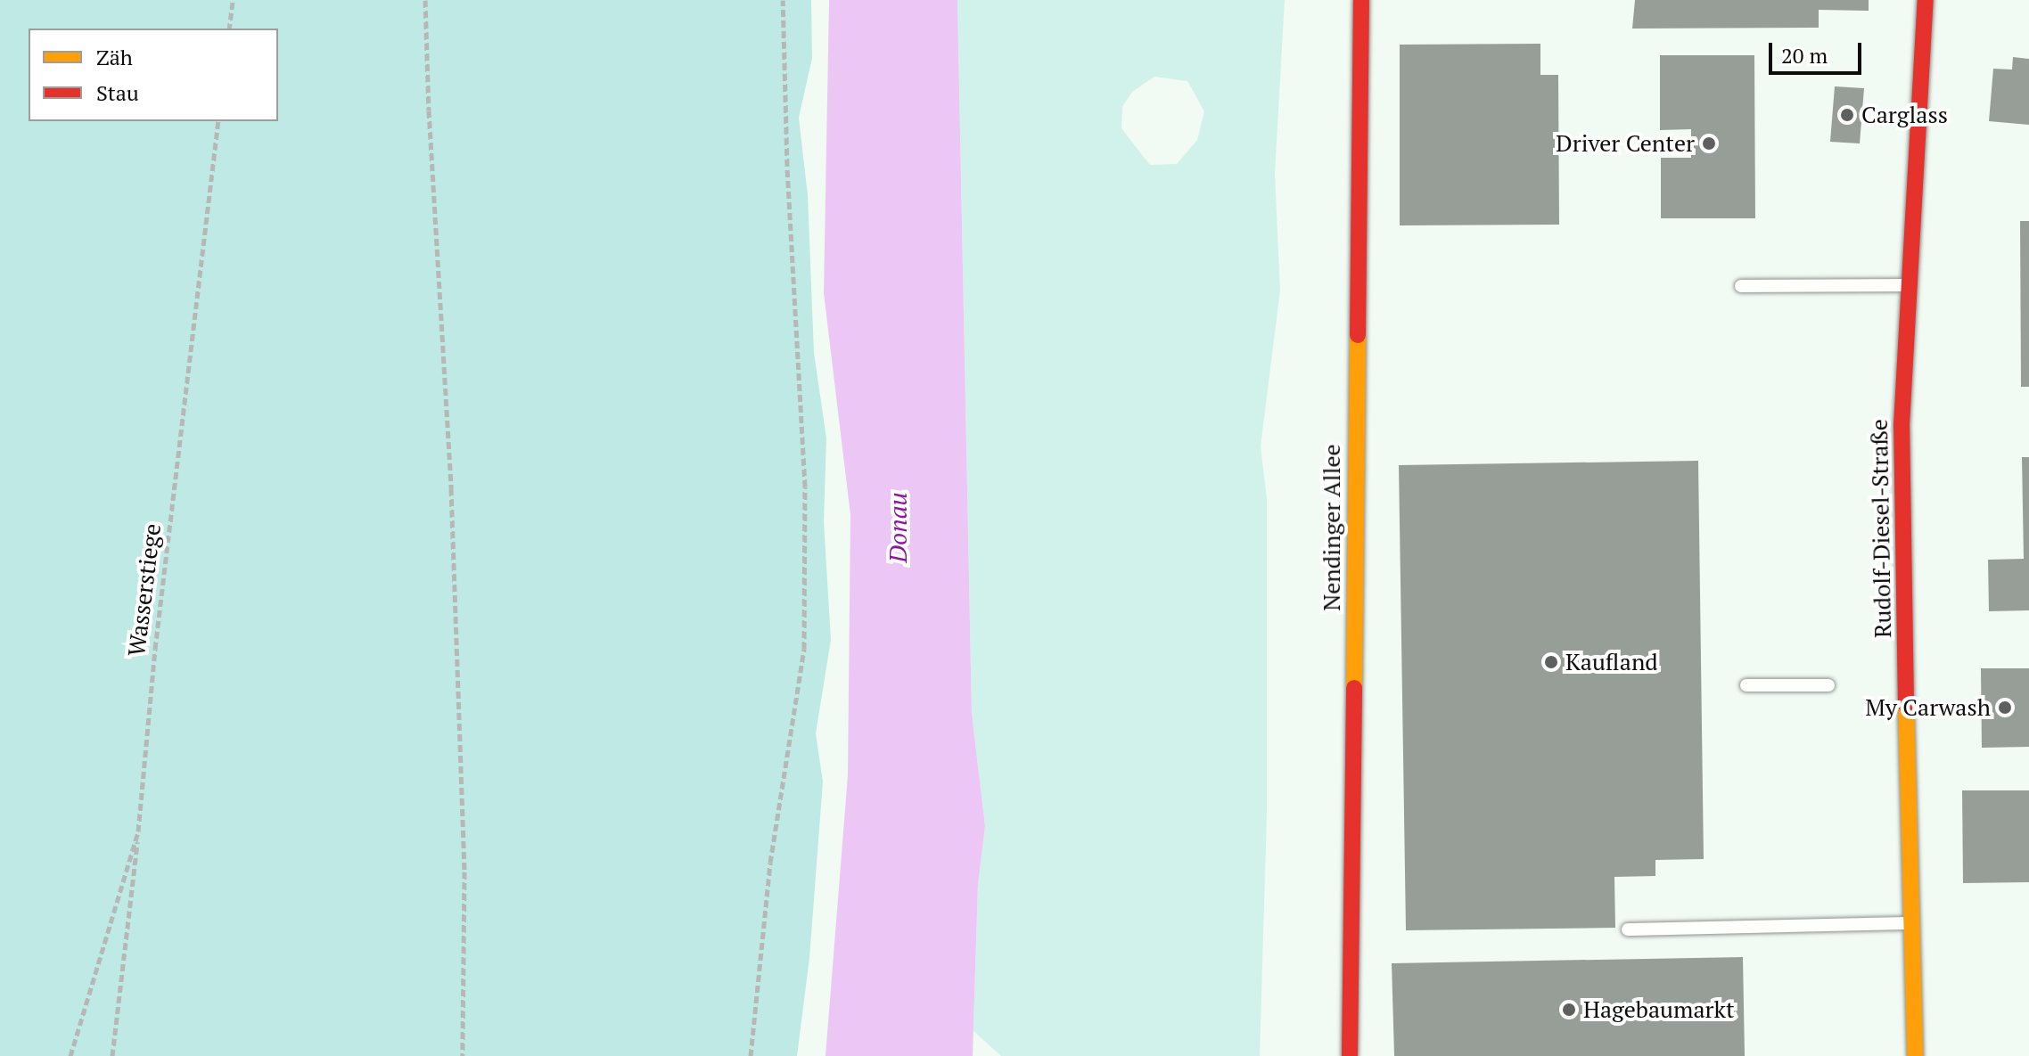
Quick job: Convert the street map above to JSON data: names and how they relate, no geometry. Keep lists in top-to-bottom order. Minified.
{"streets":{"street":["Nendinger Allee","Rudolf-Diesel-Straße"],"path":["Wasserstiege"]},"water":["Donau"],"places":["Carglass","Driver Center","Kaufland","My Carwash","Hagebaumarkt"],"legend":["Zäh","Stau"],"scale_bar":"20 m"}
